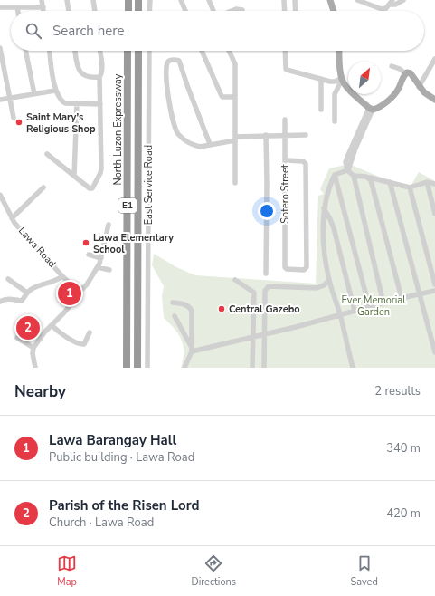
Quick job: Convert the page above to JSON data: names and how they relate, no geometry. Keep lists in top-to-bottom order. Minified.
{"streets":{"highway":["North Luzon Expressway","E1"],"street":["East Service Road","Sotero Street","Lawa Road"]},"parks":["Ever Memorial Garden"],"places":["Saint Mary's Religious Shop","Lawa Elementary School","Central Gazebo"],"north":"top right","page":{"search":"Search here","pins":["1","2"],"heading":["Nearby","2 results"],"list":[{"mark":"1","name":"Lawa Barangay Hall","note":"Public building · Lawa Road","value":"340 m"},{"mark":"2","name":"Parish of the Risen Lord","note":"Church · Lawa Road","value":"420 m"}],"nav":["Map","Directions","Saved"]}}
